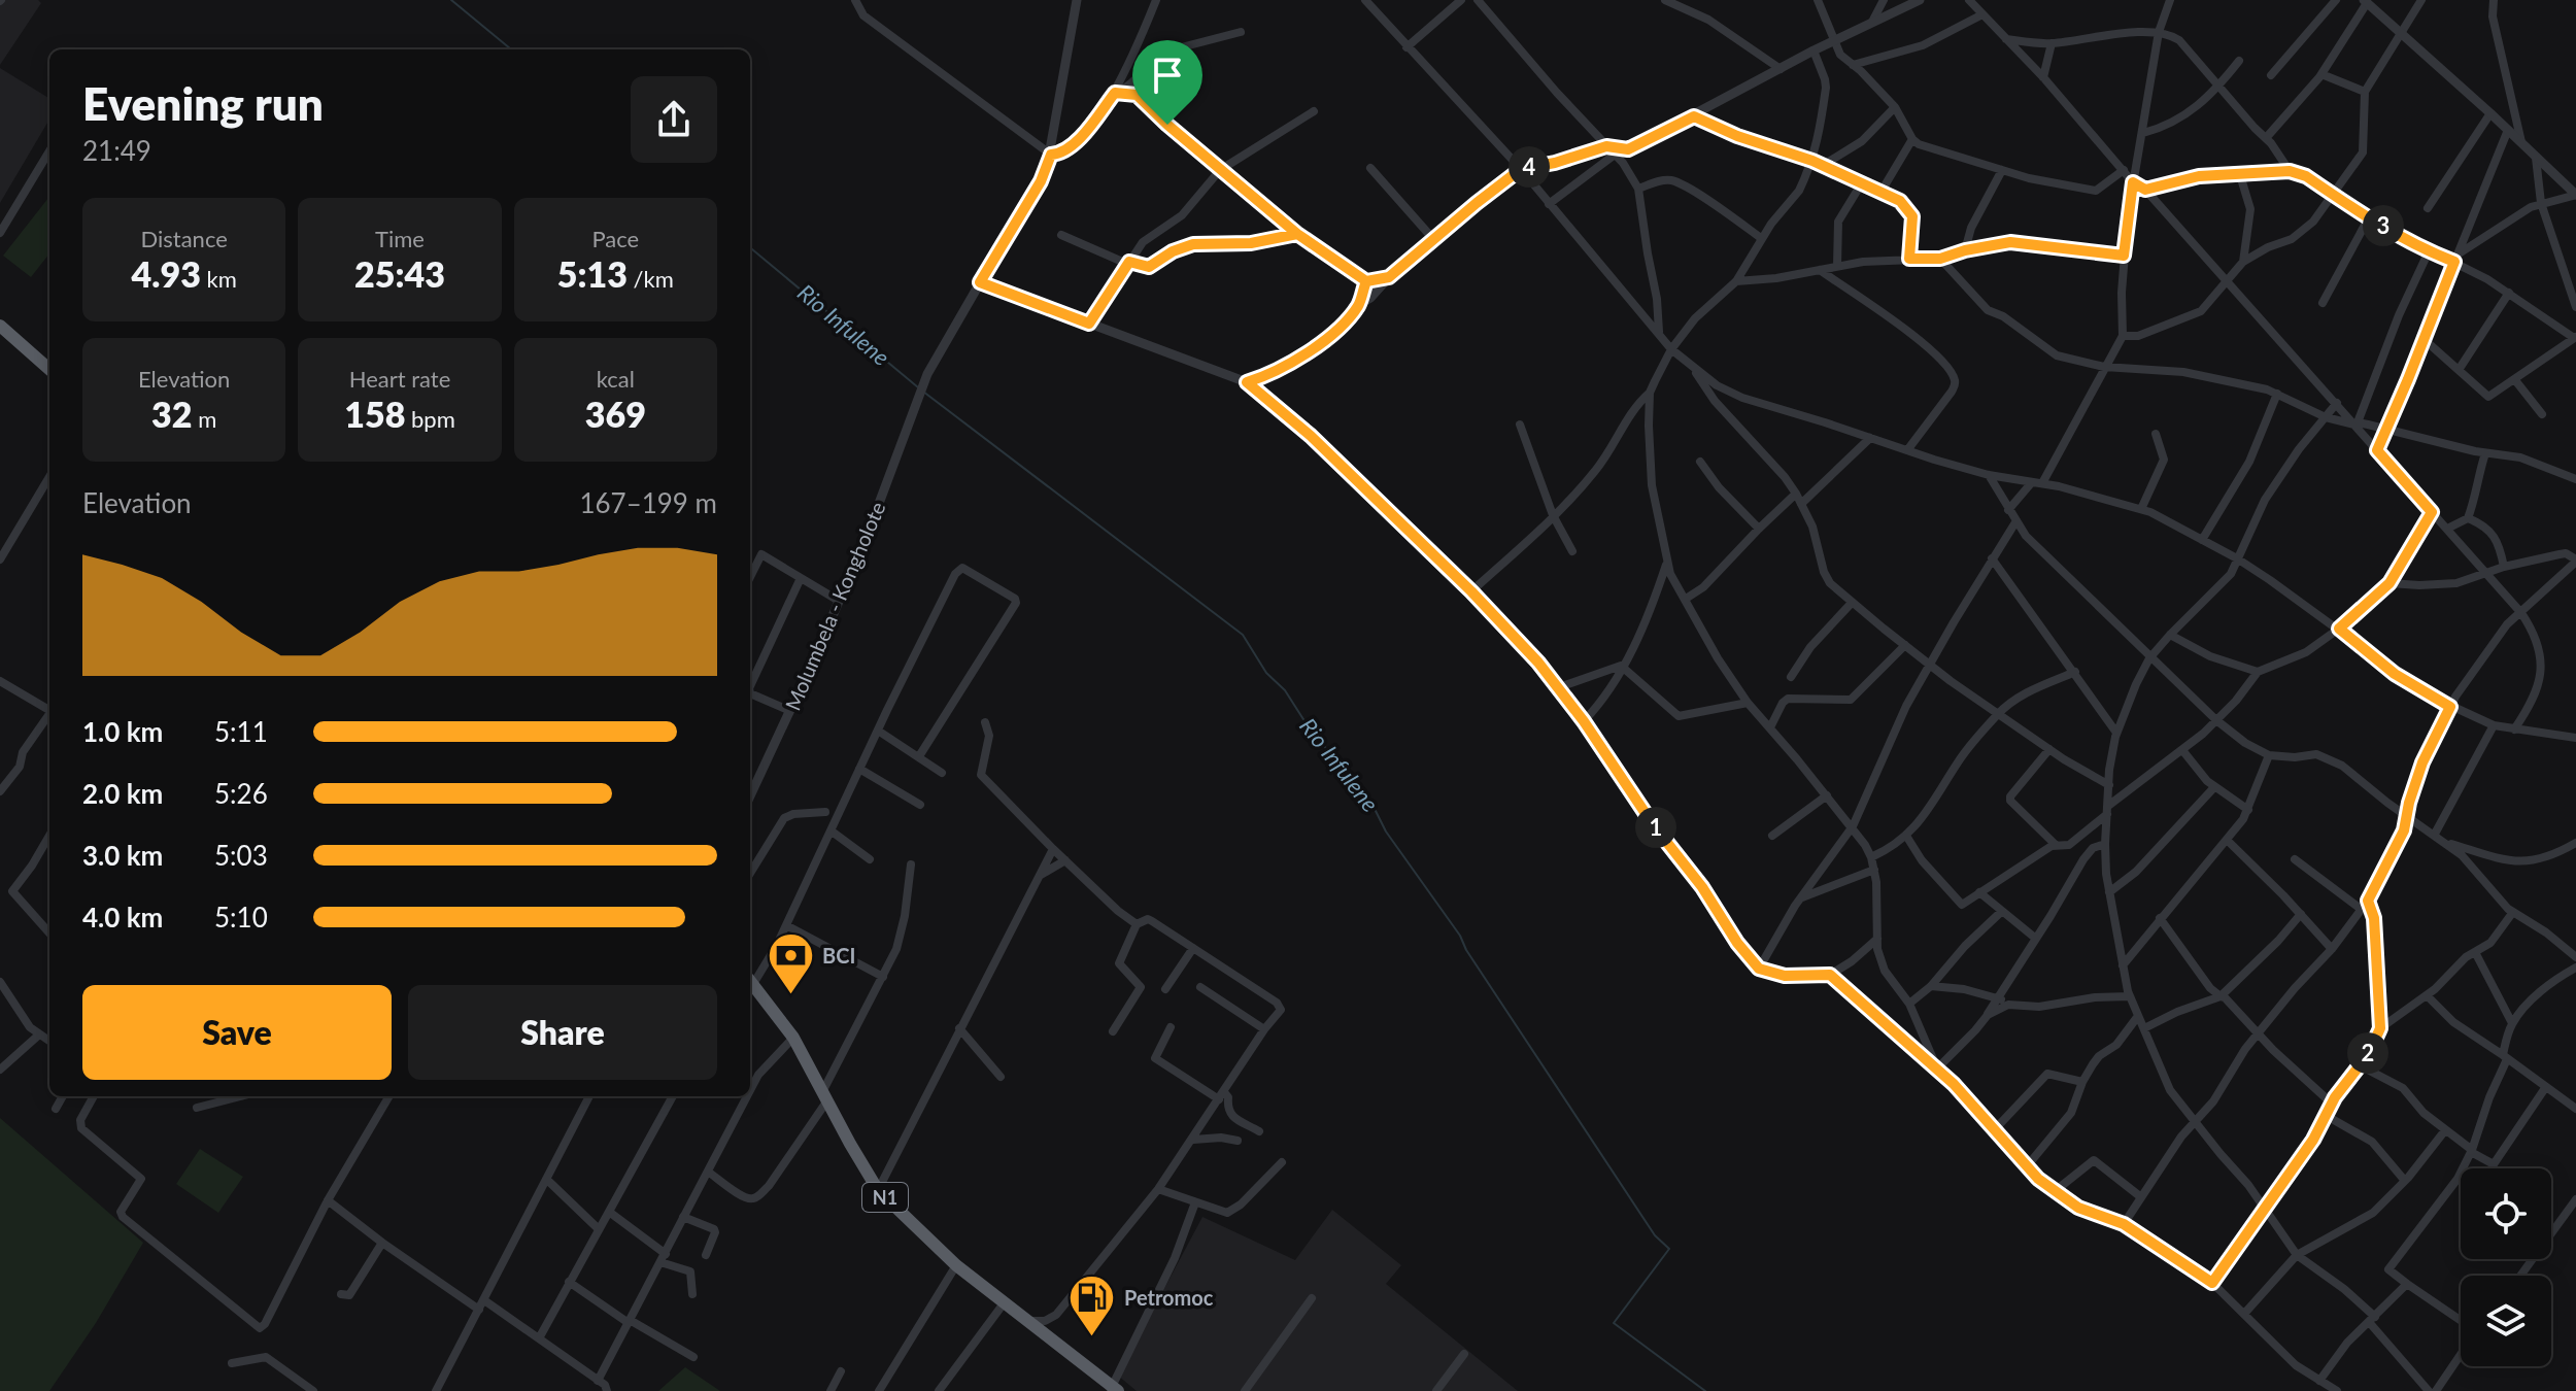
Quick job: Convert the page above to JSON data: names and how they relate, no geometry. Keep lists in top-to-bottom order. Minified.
{"streets":{"highway":["N1"],"street":["Molumbela - Kongholote"]},"water":["Rio Infulene"],"places":{"bank":["BCI"],"fuel station":["Petromoc"]},"page":{"heading":["Evening run","21:49"],"pins":["4","3","1","2"],"stats":[["Distance","4.93 km"],["Time","25:43"],["Pace","5:13 /km"],["Elevation","32 m"],["Heart rate","158 bpm"],["kcal","369"]],"chart":["Elevation","167–199 m"],"list":[{"name":"1.0 km","note":"5:11"},{"name":"2.0 km","note":"5:26"},{"name":"3.0 km","note":"5:03"},{"name":"4.0 km","note":"5:10"}],"buttons":["Save","Share"]}}
